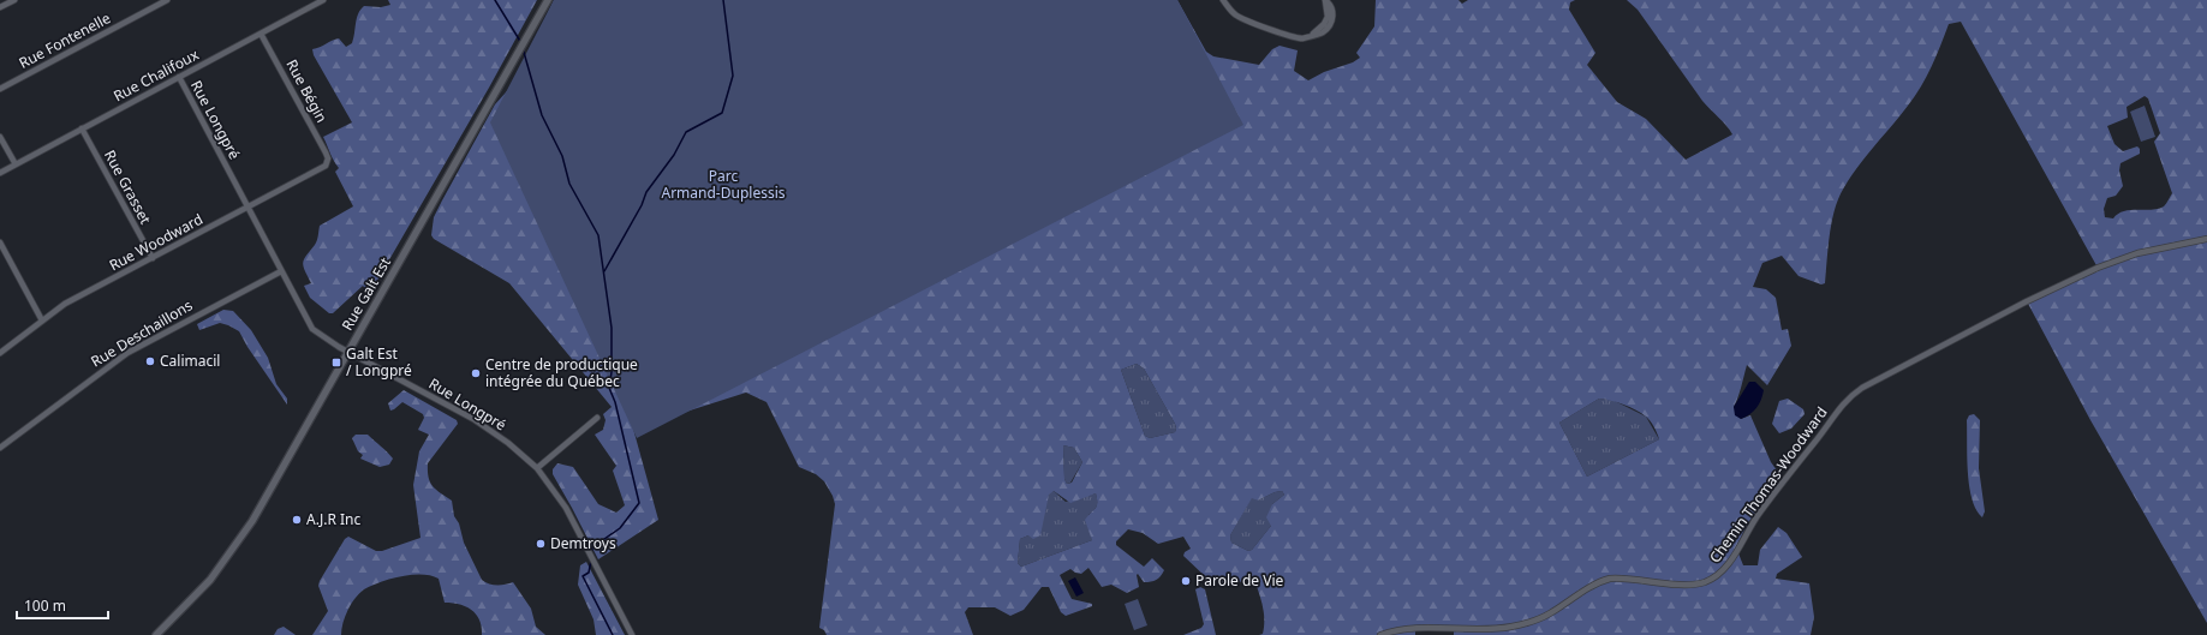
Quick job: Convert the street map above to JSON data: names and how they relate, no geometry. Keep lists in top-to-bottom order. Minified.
{"streets":{"street":["Rue Fontenelle","Rue Chalifoux","Rue Bégin","Rue Longpré","Rue Grasset","Rue Woodward","Rue Galt Est","Rue Deschaillons","Chemin Thomas-Woodward"]},"crossings":[["Rue Chalifoux","Rue Bégin"],["Rue Chalifoux","Rue Longpré"],["Rue Chalifoux","Rue Grasset"],["Rue Bégin","Rue Woodward"],["Rue Longpré","Rue Woodward"],["Rue Longpré","Rue Galt Est"],["Rue Longpré","Rue Deschaillons"],["Rue Grasset","Rue Woodward"]],"parks":["Parc Armand-Duplessis"],"places":{"other":["Calimacil","Centre de productique intégrée du Québec","A.J.R Inc","Demtroys","Parole de Vie"],"transit":["Galt Est / Longpré"]},"scale_bar":"100 m"}
